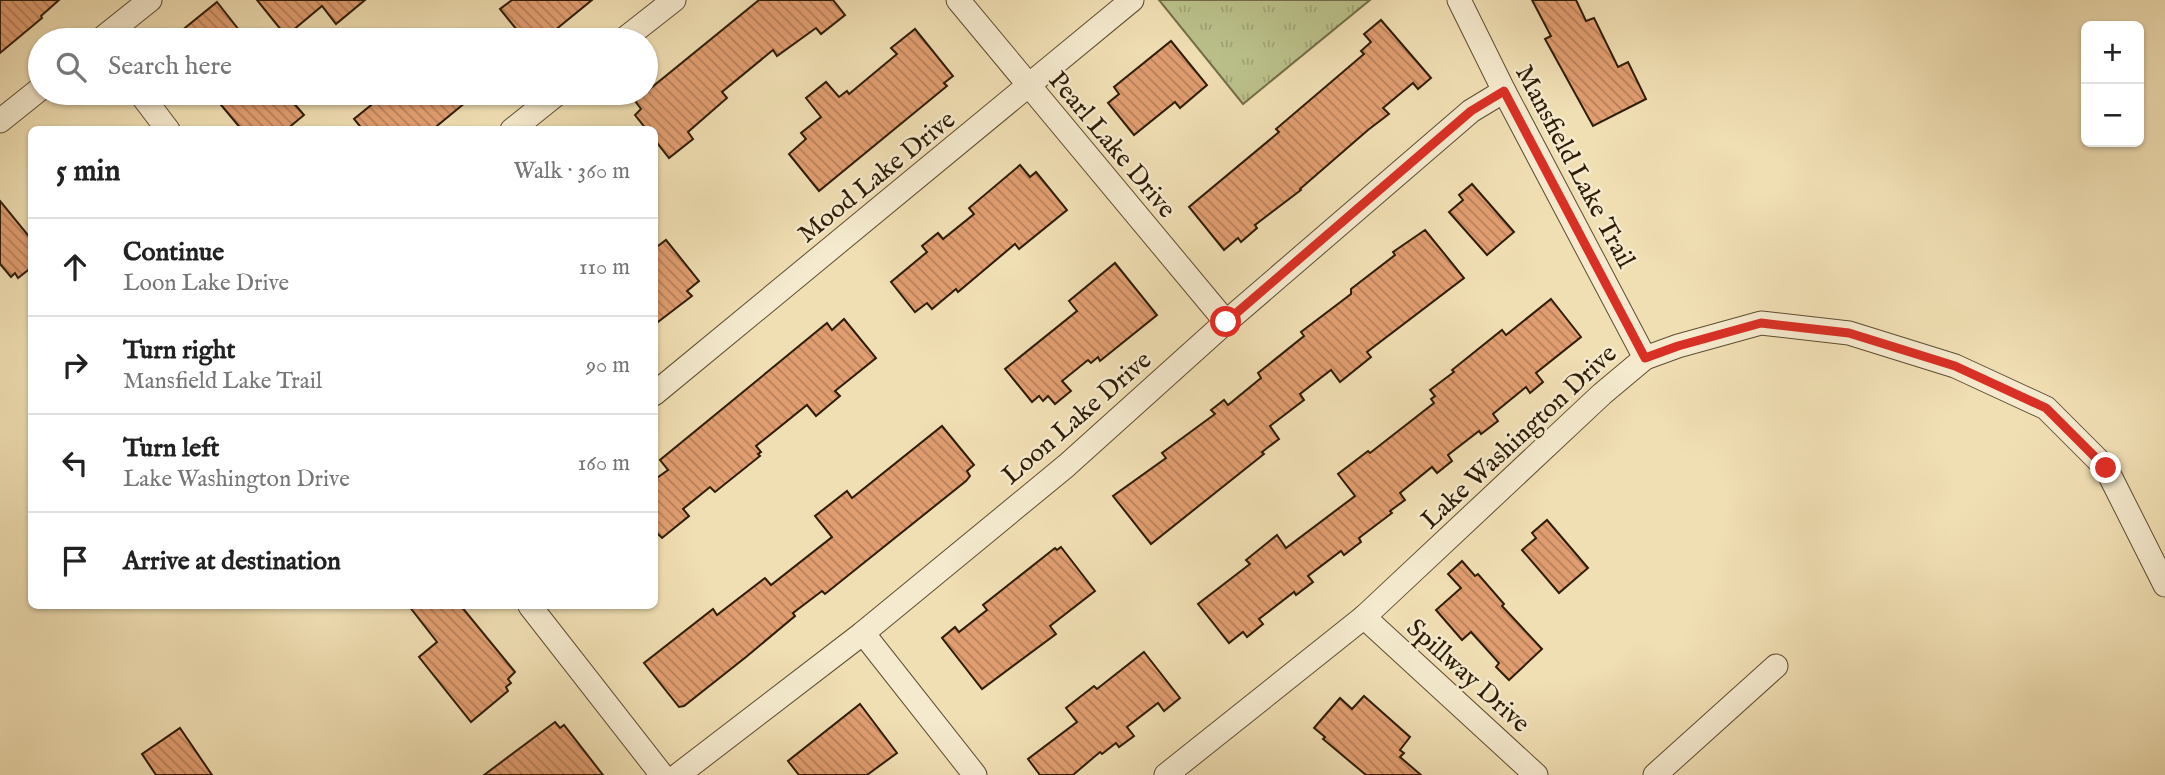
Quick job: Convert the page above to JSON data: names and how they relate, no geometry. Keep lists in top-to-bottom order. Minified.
{"streets":{"street":["Pearl Lake Drive","Mansfield Lake Trail","Mood Lake Drive","Loon Lake Drive","Lake Washington Drive","Spillway Drive"]},"crossings":[["Pearl Lake Drive","Mood Lake Drive"],["Pearl Lake Drive","Loon Lake Drive"],["Mansfield Lake Trail","Loon Lake Drive"],["Mansfield Lake Trail","Lake Washington Drive"],["Lake Washington Drive","Spillway Drive"]],"page":{"map_buttons":["+","−"],"search":"Search here","heading":["5 min","Walk · 360 m"],"list":[["Continue","Loon Lake Drive","110 m"],["Turn right","Mansfield Lake Trail","90 m"],["Turn left","Lake Washington Drive","160 m"],"Arrive at destination"]}}
